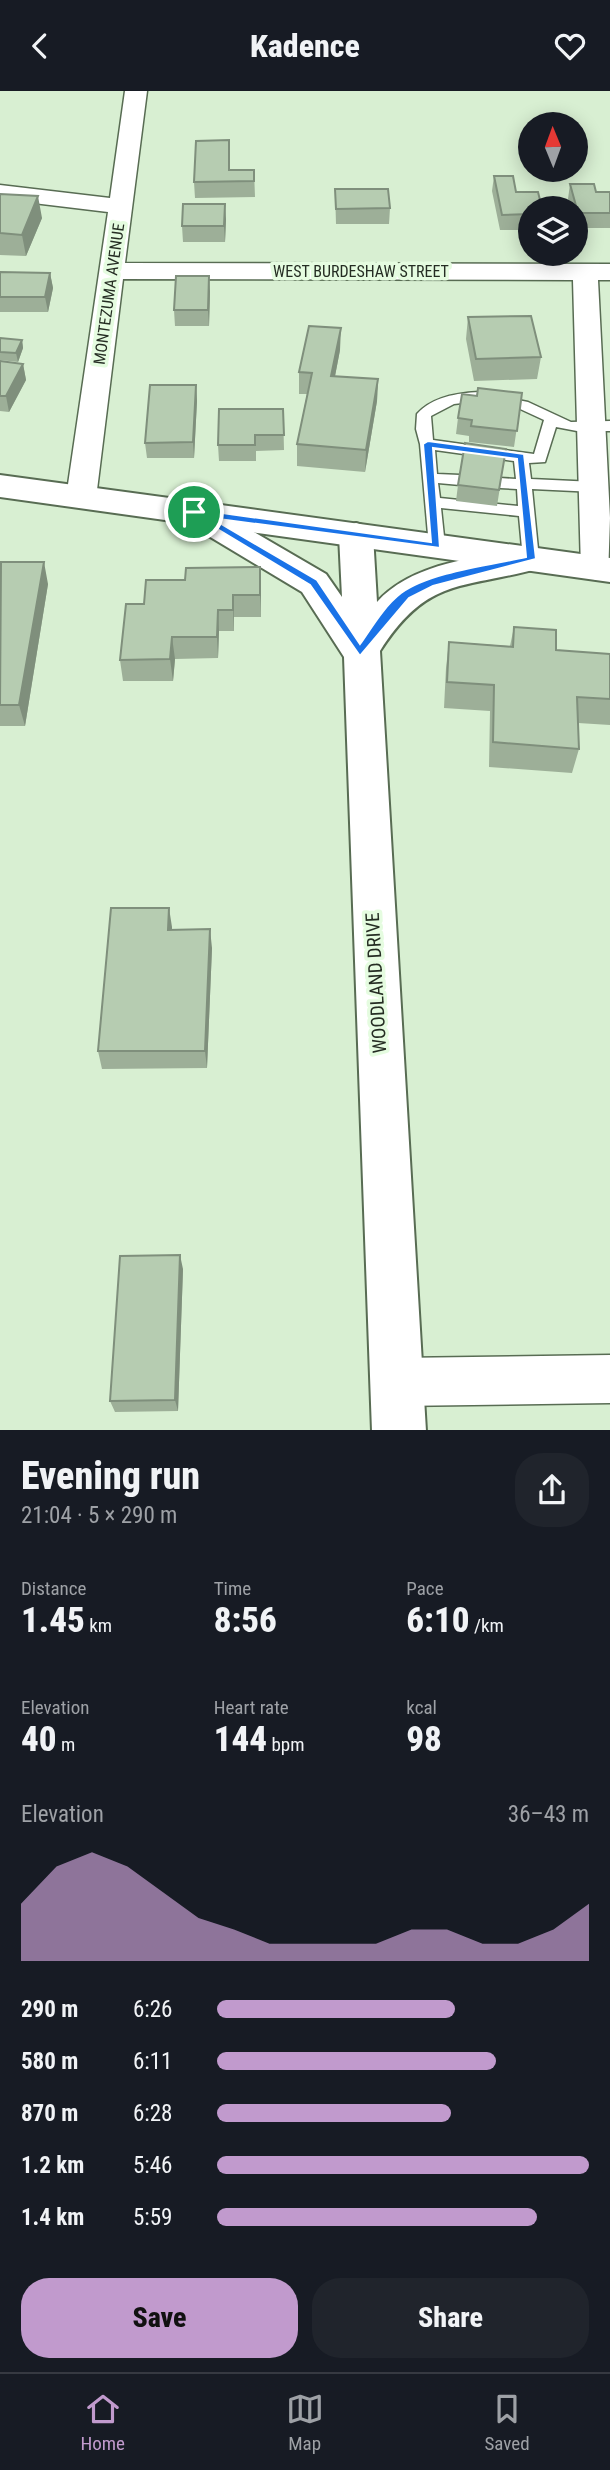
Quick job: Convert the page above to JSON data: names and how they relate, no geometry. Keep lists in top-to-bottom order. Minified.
{"streets":{"main road":["WOODLAND DRIVE"],"street":["WEST BURDESHAW STREET","MONTEZUMA AVENUE"]},"crossings":[["WEST BURDESHAW STREET","MONTEZUMA AVENUE"]],"north":"top","page":{"header":"Kadence","heading":["Evening run","21:04 · 5 × 290 m"],"stats":[["Distance","1.45 km"],["Time","8:56"],["Pace","6:10 /km"],["Elevation","40 m"],["Heart rate","144 bpm"],["kcal","98"]],"chart":["Elevation","36–43 m"],"list":[{"name":"290 m","note":"6:26"},{"name":"580 m","note":"6:11"},{"name":"870 m","note":"6:28"},{"name":"1.2 km","note":"5:46"},{"name":"1.4 km","note":"5:59"}],"buttons":["Save","Share"],"tabs":["Home","Map","Saved"]}}
